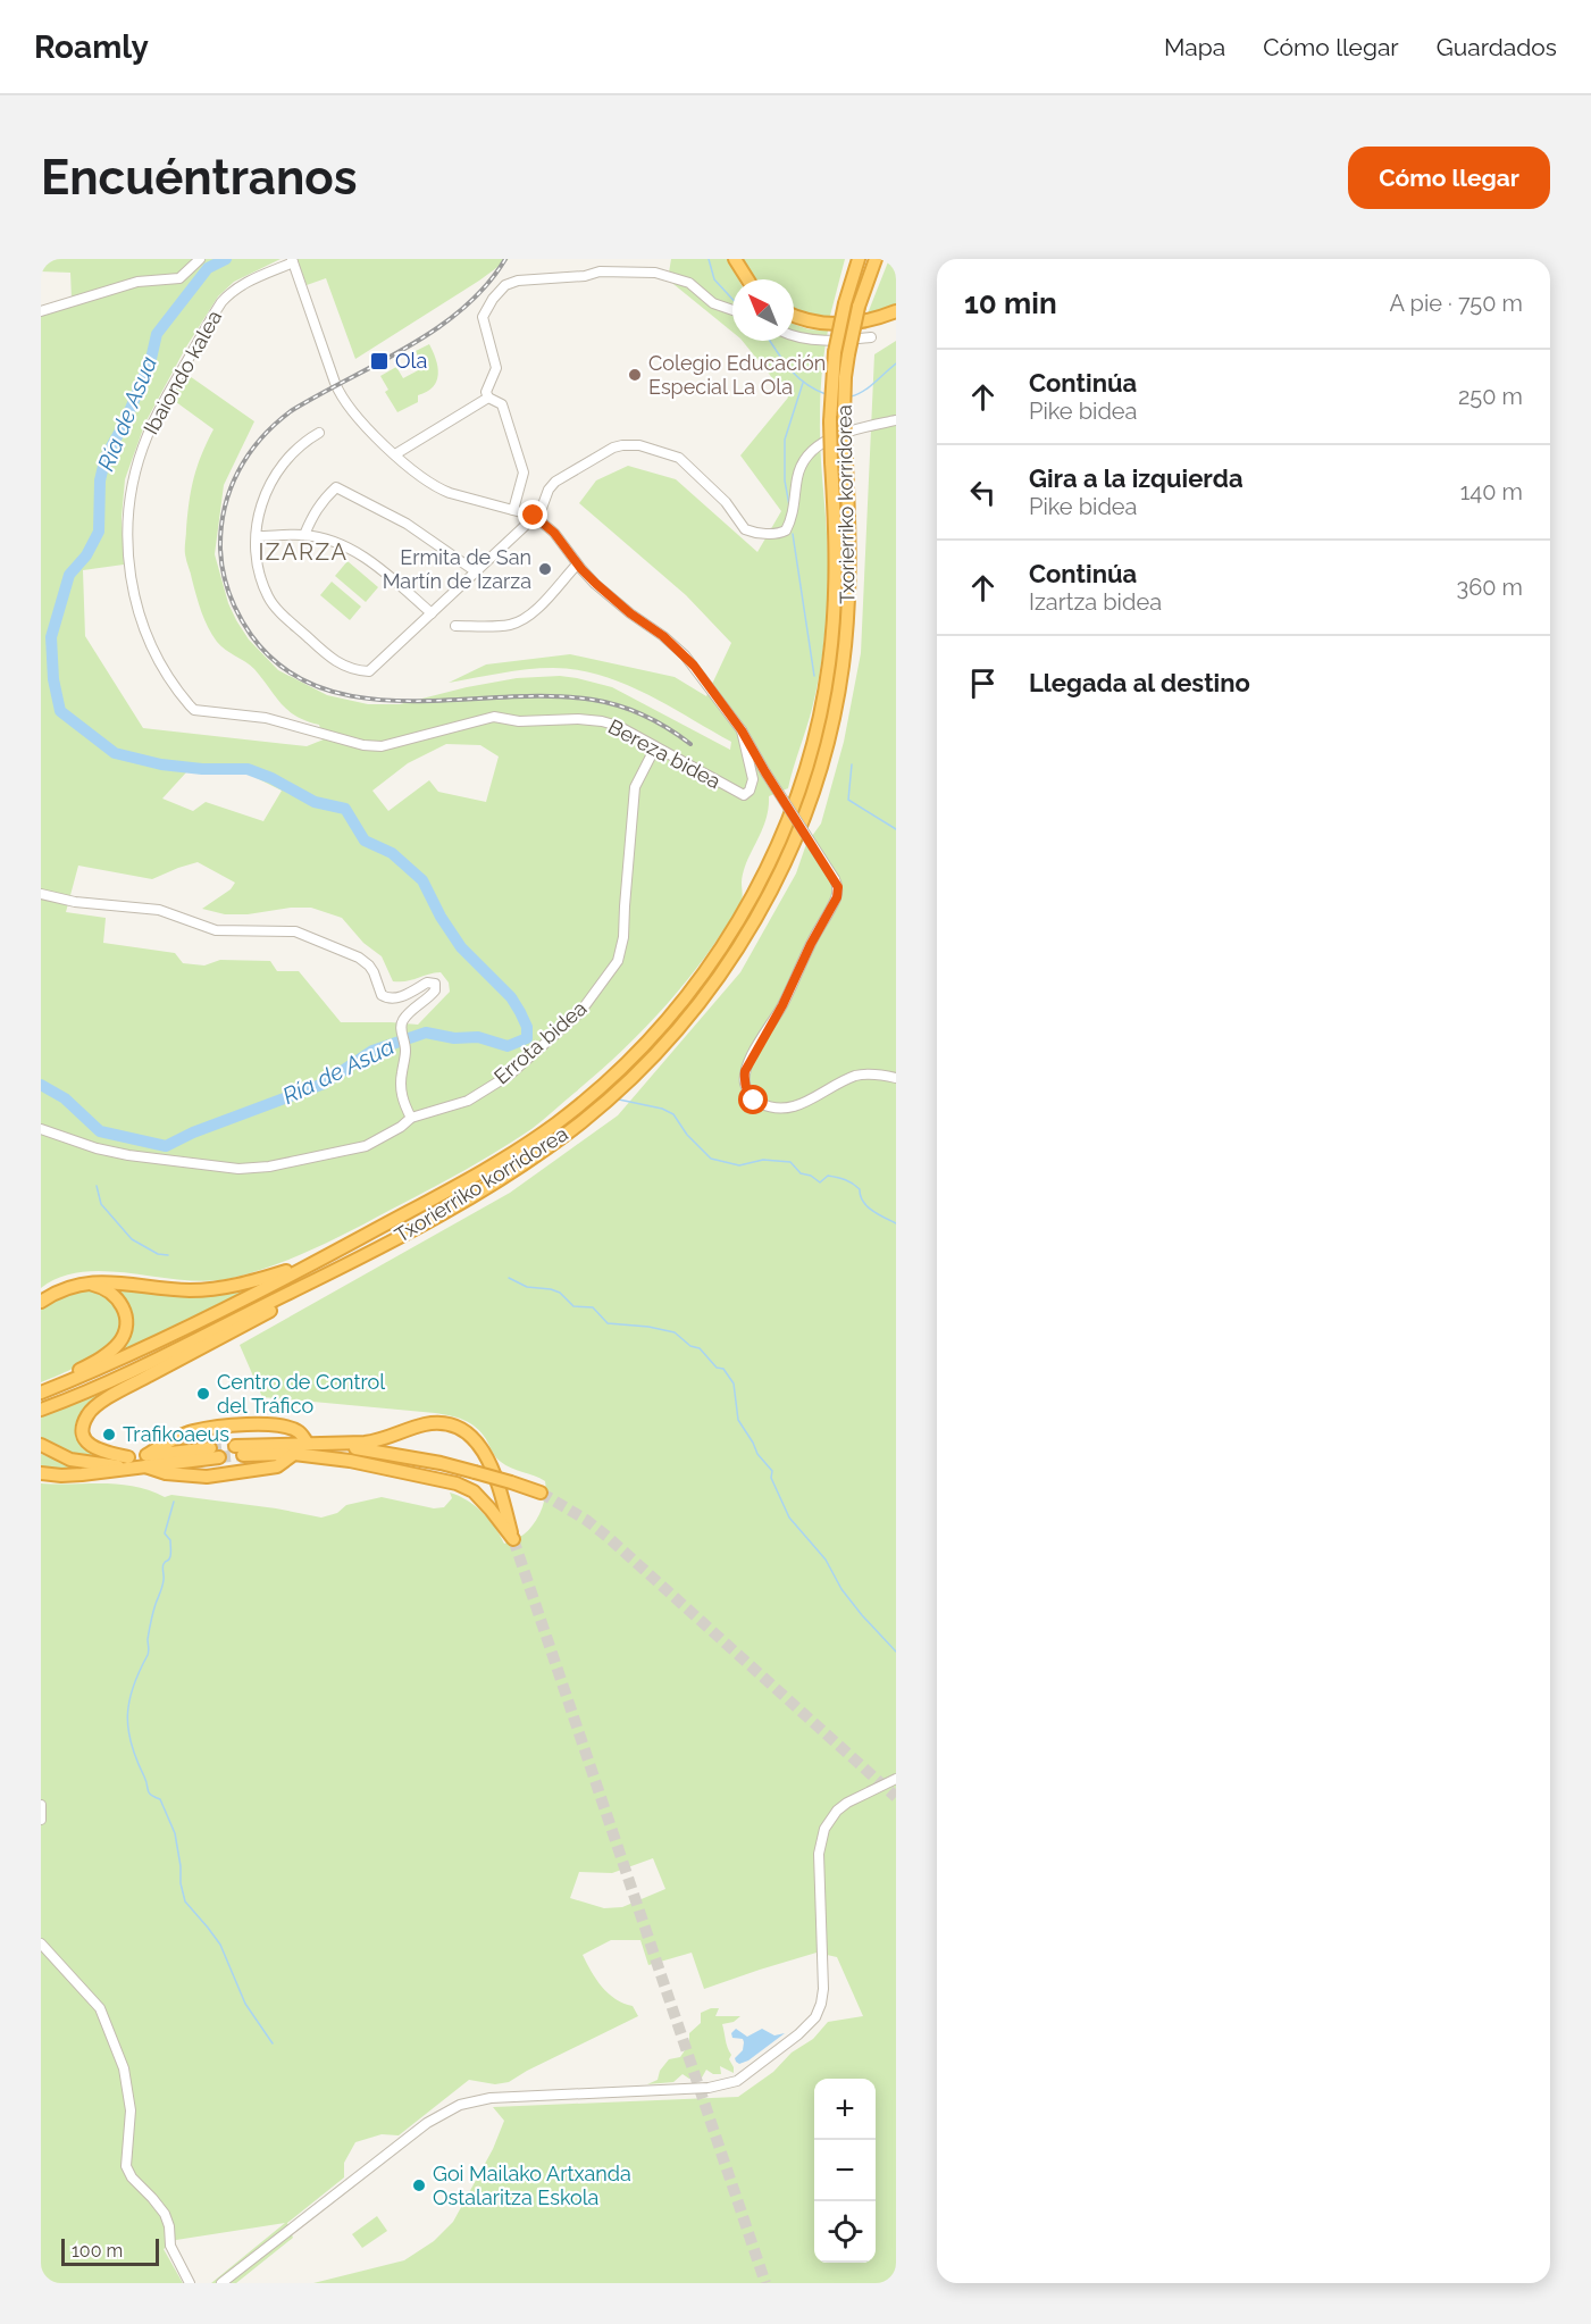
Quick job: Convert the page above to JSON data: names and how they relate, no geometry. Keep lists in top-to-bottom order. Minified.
{"streets":{"highway":["Txorierriko korridorea"],"street":["Ibaiondo kalea","Bereza bidea","Errota bidea"]},"crossings":[["Ibaiondo kalea","Bereza bidea"],["Bereza bidea","Errota bidea"]],"districts":["IZARZA"],"water":["Ría de Asua"],"places":{"transit":["Ola"],"other":["Colegio Educación Especial La Ola","Ermita de San Martín de Izarza","Centro de Control del Tráfico","Trafikoaeus","Goi Mailako Artxanda Ostalaritza Eskola"]},"scale_bar":"100 m","north":"top left","page":{"header":"Roamly","nav":["Mapa","Cómo llegar","Guardados"],"buttons":"Cómo llegar","title":"Encuéntranos","heading":["10 min","A pie · 750 m"],"list":[["Continúa","Pike bidea","250 m"],["Gira a la izquierda","Pike bidea","140 m"],["Continúa","Izartza bidea","360 m"],"Llegada al destino"],"map_buttons":["+","−"],"scale":"100 m"}}
